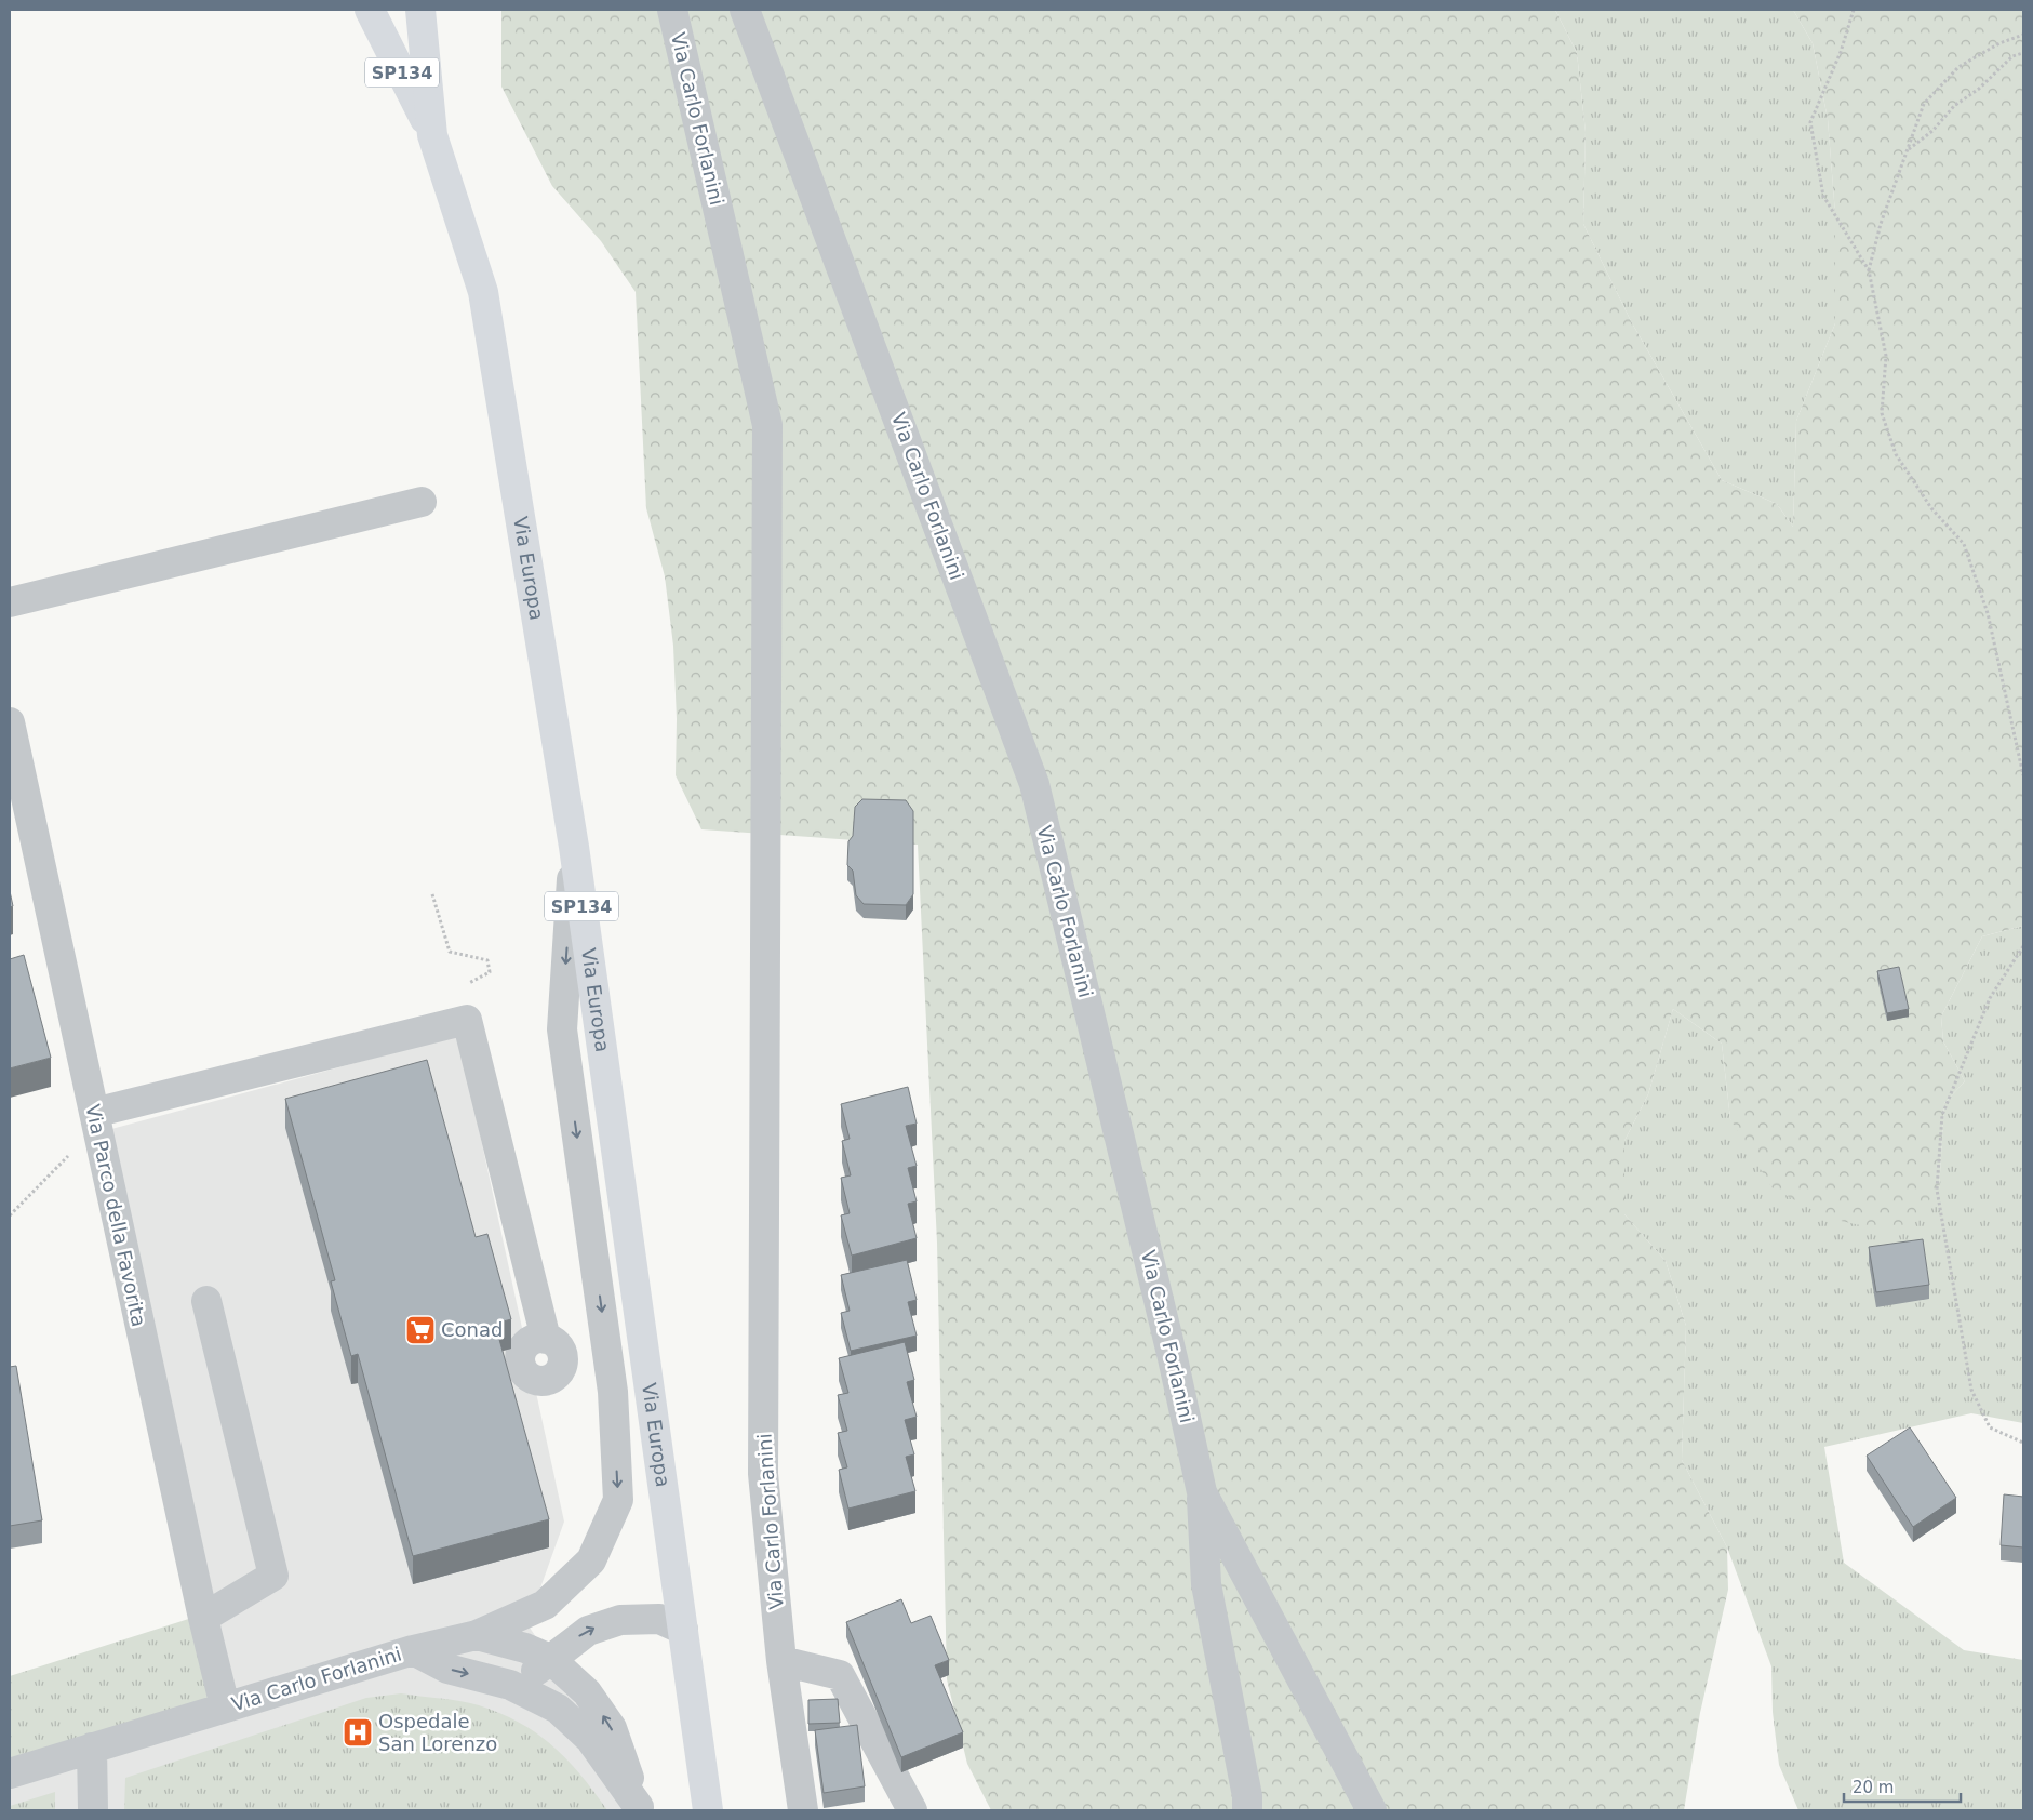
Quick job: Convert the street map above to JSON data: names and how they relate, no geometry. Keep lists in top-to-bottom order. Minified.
{"streets":{"main road":["SP134","Via Europa"],"street":["Via Carlo Forlanini","Via Parco della Favorita"]},"crossings":[["Via Carlo Forlanini","Via Parco della Favorita"]],"places":{"supermarket":["Conad"],"hospital":["Ospedale San Lorenzo"]},"scale_bar":"20 m"}
